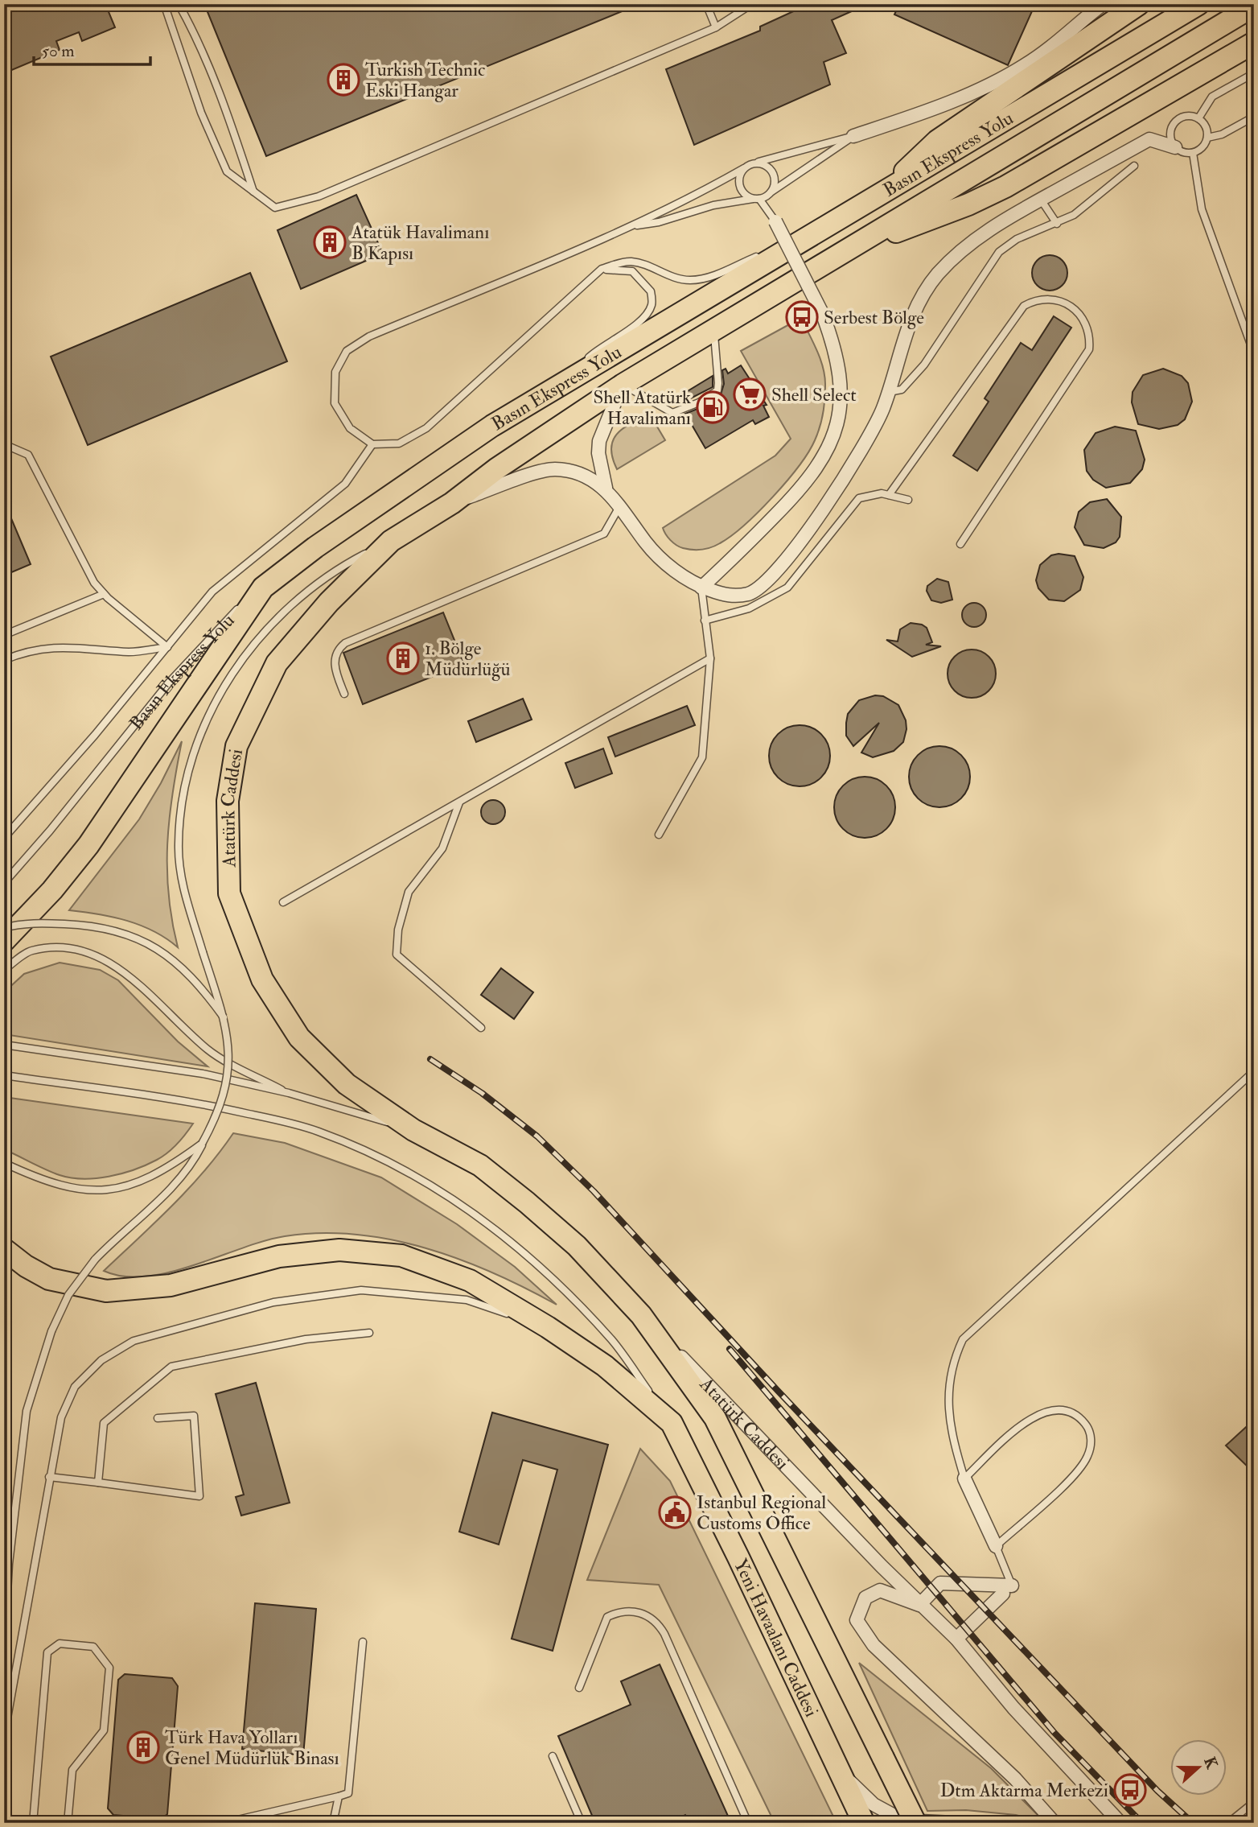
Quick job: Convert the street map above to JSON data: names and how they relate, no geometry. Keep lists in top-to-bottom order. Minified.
{"streets":{"main road":["Basın Ekspress Yolu","Atatürk Caddesi","Yeni Havaalanı Caddesi"]},"crossings":[["Basın Ekspress Yolu","Atatürk Caddesi"]],"places":{"building":["Turkish Technic Eski Hangar","Atatük Havalimanı B Kapısı","1. Bölge Müdürlüğü","Türk Hava Yolları Genel Müdürlük Binası"],"bus stop":["Serbest Bölge","Dtm Aktarma Merkezi"],"supermarket":["Shell Select"],"fuel station":["Shell Atatürk Havalimanı"],"public building":["Istanbul Regional Customs Office"]},"scale_bar":"50 m","north":"right"}
